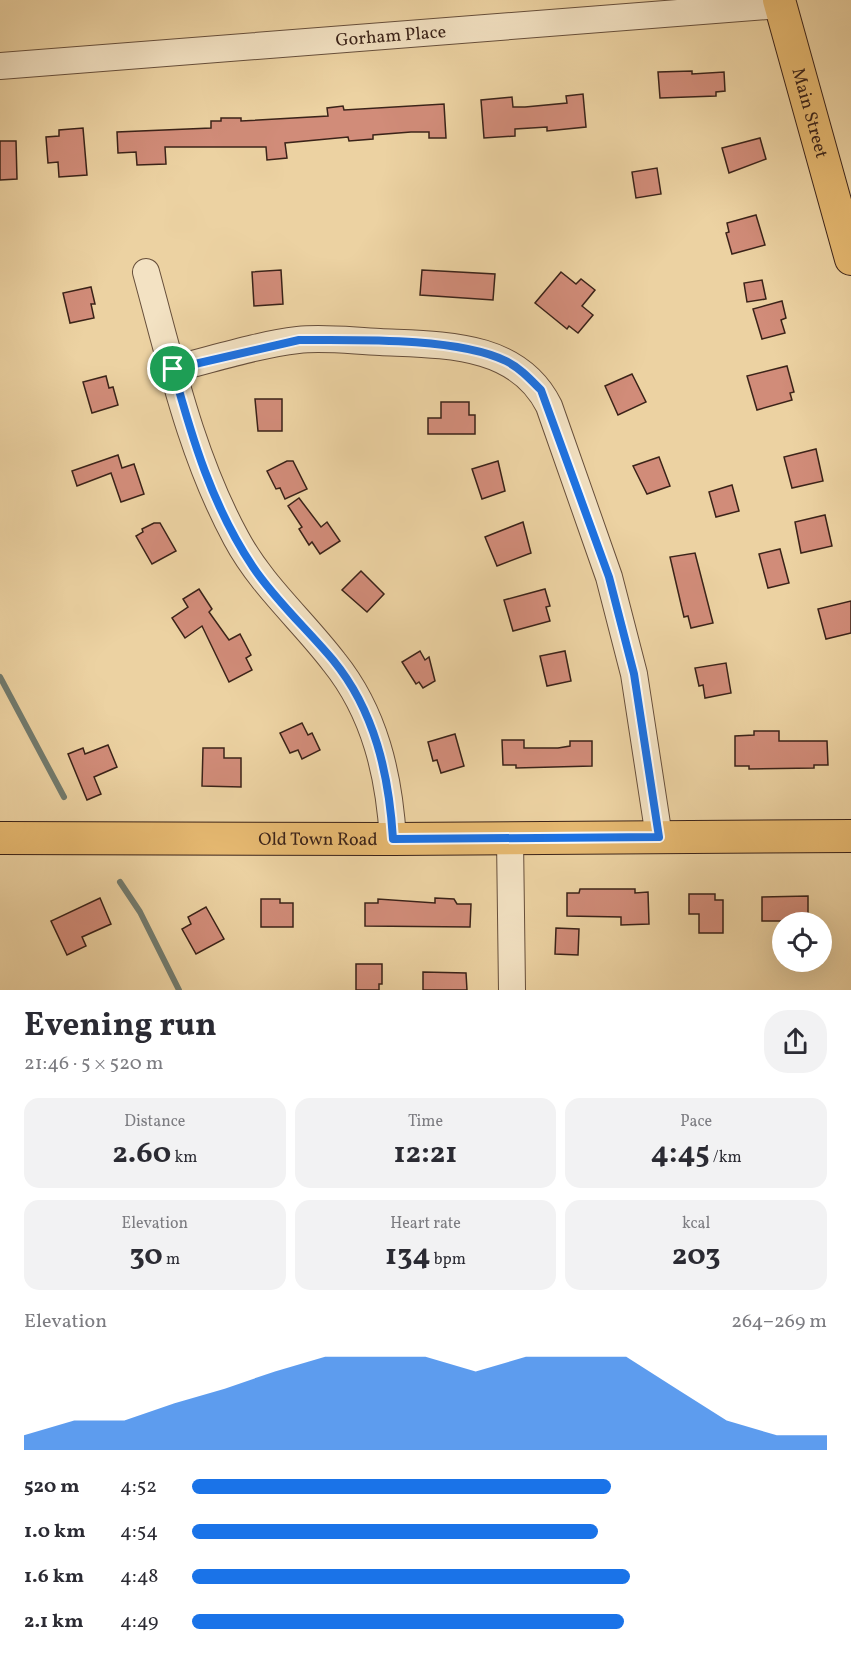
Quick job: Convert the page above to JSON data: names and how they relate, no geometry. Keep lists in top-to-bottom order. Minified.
{"streets":{"main road":["Main Street","Old Town Road"],"street":["Gorham Place"]},"crossings":[["Gorham Place","Main Street"]],"page":{"heading":["Evening run","21:46 · 5 × 520 m"],"stats":[["Distance","2.60 km"],["Time","12:21"],["Pace","4:45 /km"],["Elevation","30 m"],["Heart rate","134 bpm"],["kcal","203"]],"chart":["Elevation","264–269 m"],"list":[{"name":"520 m","note":"4:52"},{"name":"1.0 km","note":"4:54"},{"name":"1.6 km","note":"4:48"},{"name":"2.1 km","note":"4:49"}]}}
